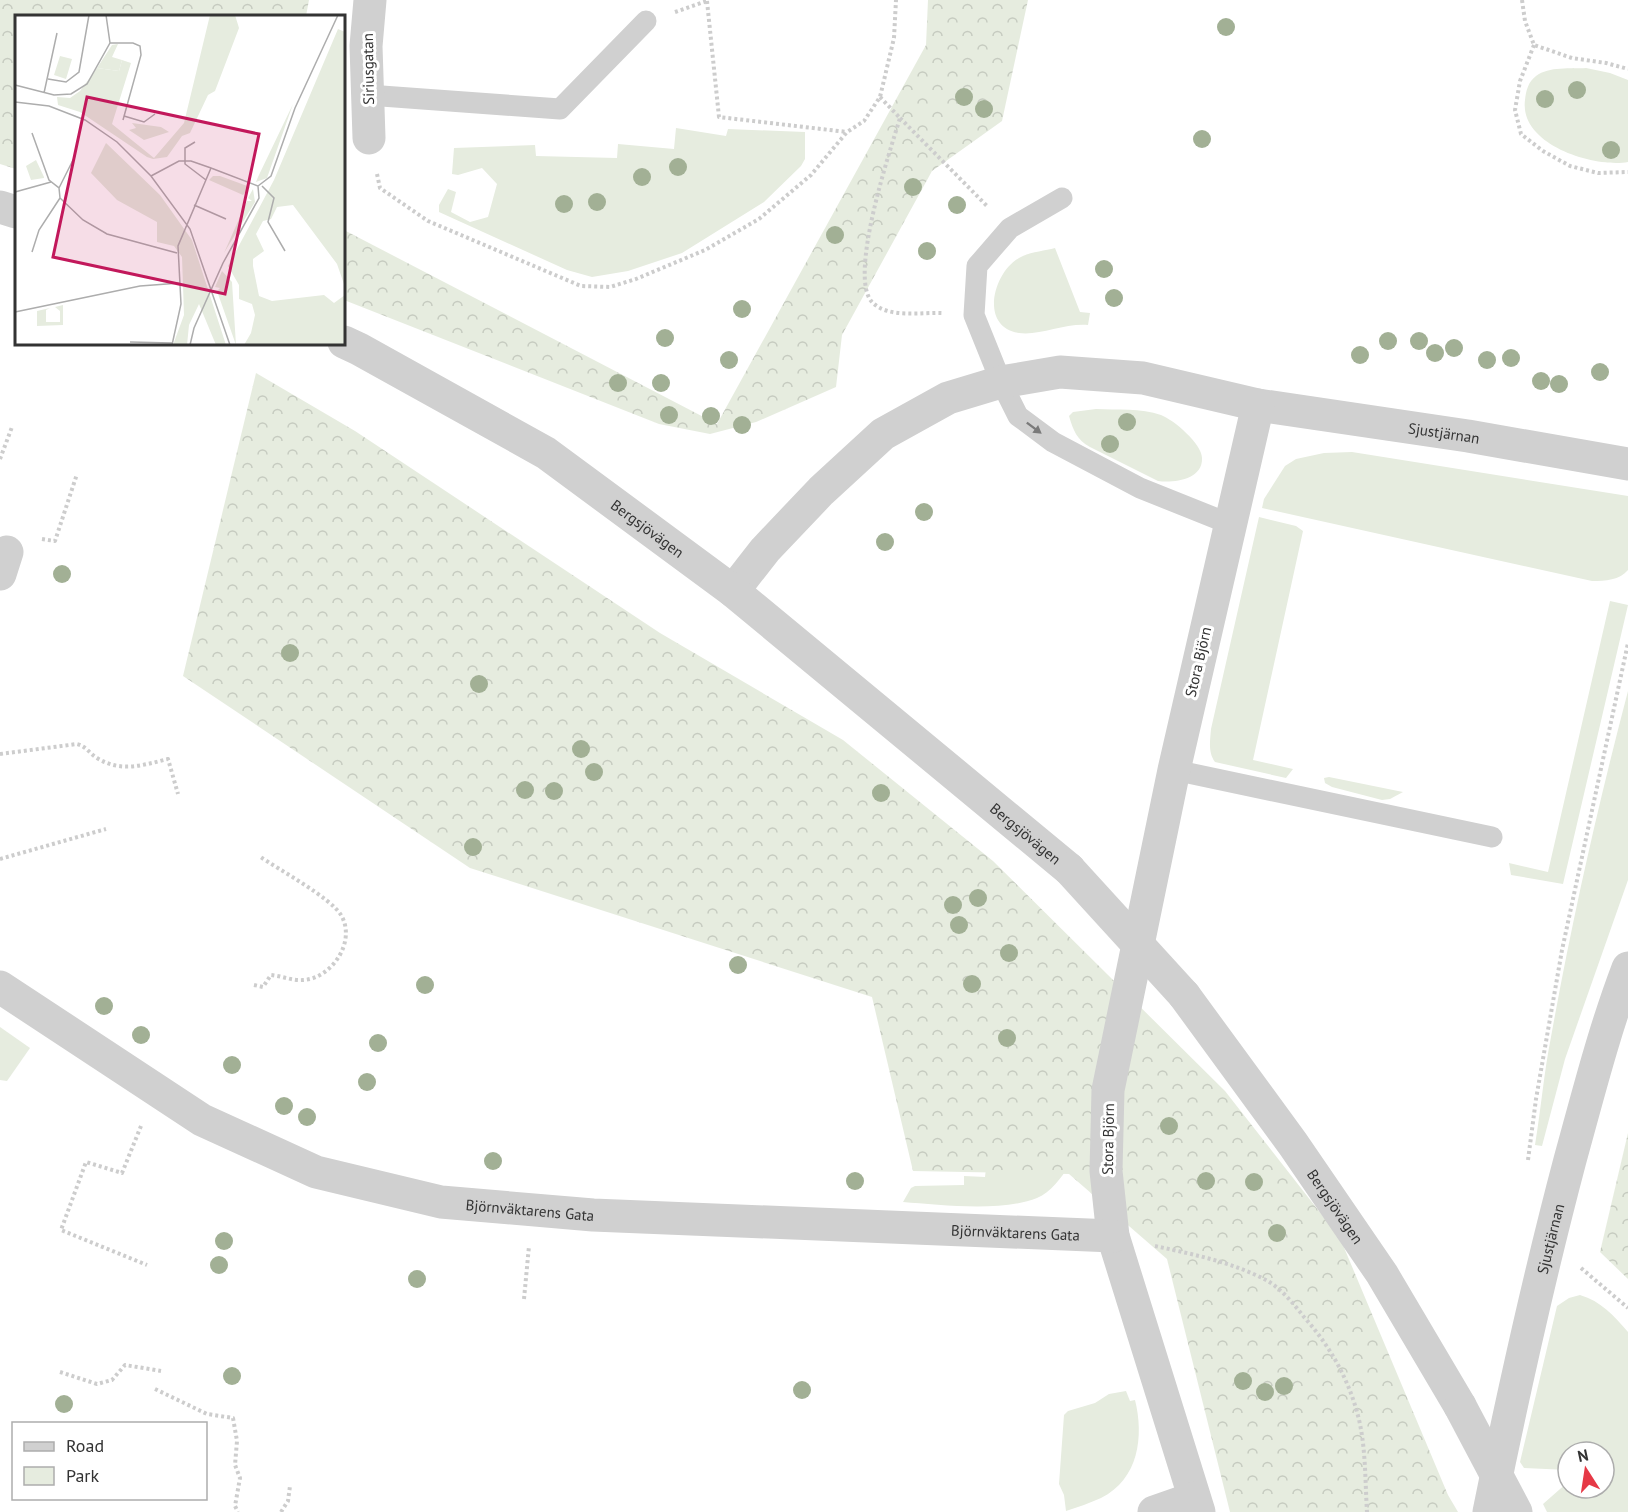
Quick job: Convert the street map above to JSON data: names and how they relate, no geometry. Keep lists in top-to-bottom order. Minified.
{"streets":{"street":["Siriusgatan","Sjustjärnan","Bergsjövägen","Stora Björn","Björnväktarens Gata"]},"crossings":[["Sjustjärnan","Stora Björn"],["Stora Björn","Björnväktarens Gata"]],"legend":["Road","Park"],"north":"top"}
